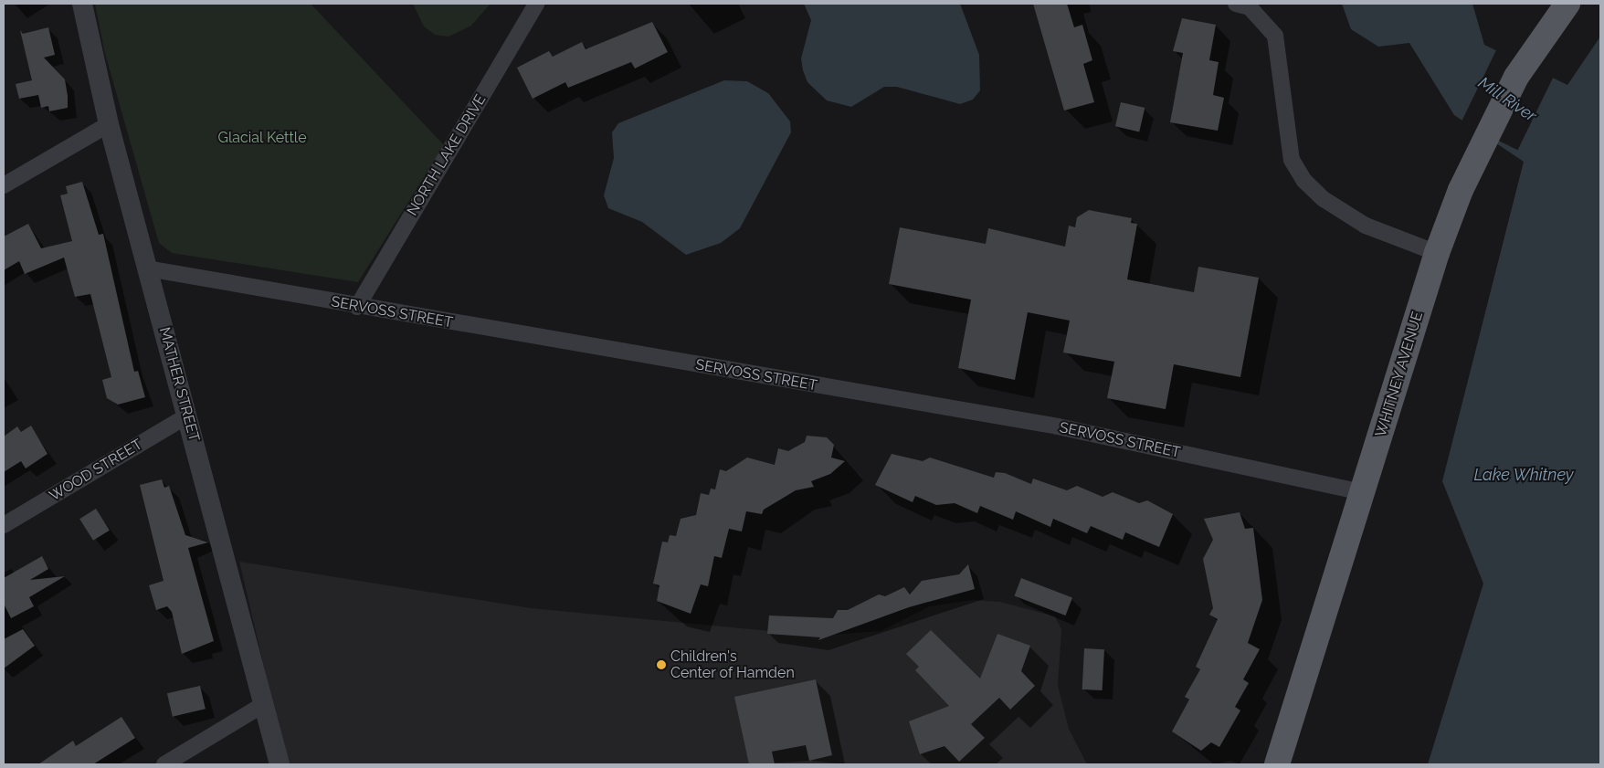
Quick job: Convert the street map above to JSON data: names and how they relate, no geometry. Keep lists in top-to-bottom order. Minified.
{"streets":{"main road":["WHITNEY AVENUE"],"street":["NORTH LAKE DRIVE","SERVOSS STREET","MATHER STREET","WOOD STREET"]},"crossings":[["NORTH LAKE DRIVE","SERVOSS STREET"],["SERVOSS STREET","WHITNEY AVENUE"],["SERVOSS STREET","MATHER STREET"],["MATHER STREET","WOOD STREET"]],"water":["Mill River","Lake Whitney"],"parks":["Glacial Kettle"],"places":["Children's Center of Hamden"]}
